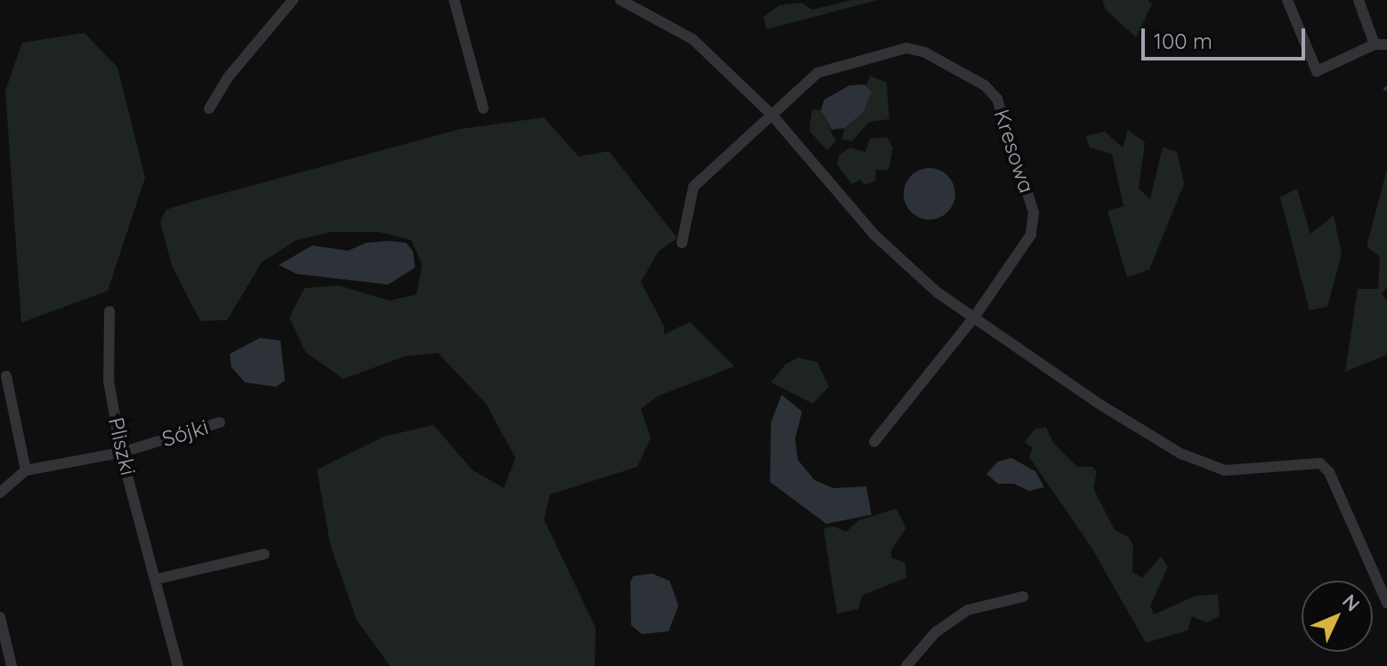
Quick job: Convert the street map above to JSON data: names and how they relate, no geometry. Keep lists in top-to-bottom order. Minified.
{"streets":{"street":["Kresowa","Sójki","Pliszki"]},"crossings":[["Sójki","Pliszki"]],"scale_bar":"100 m","north":"top right"}
